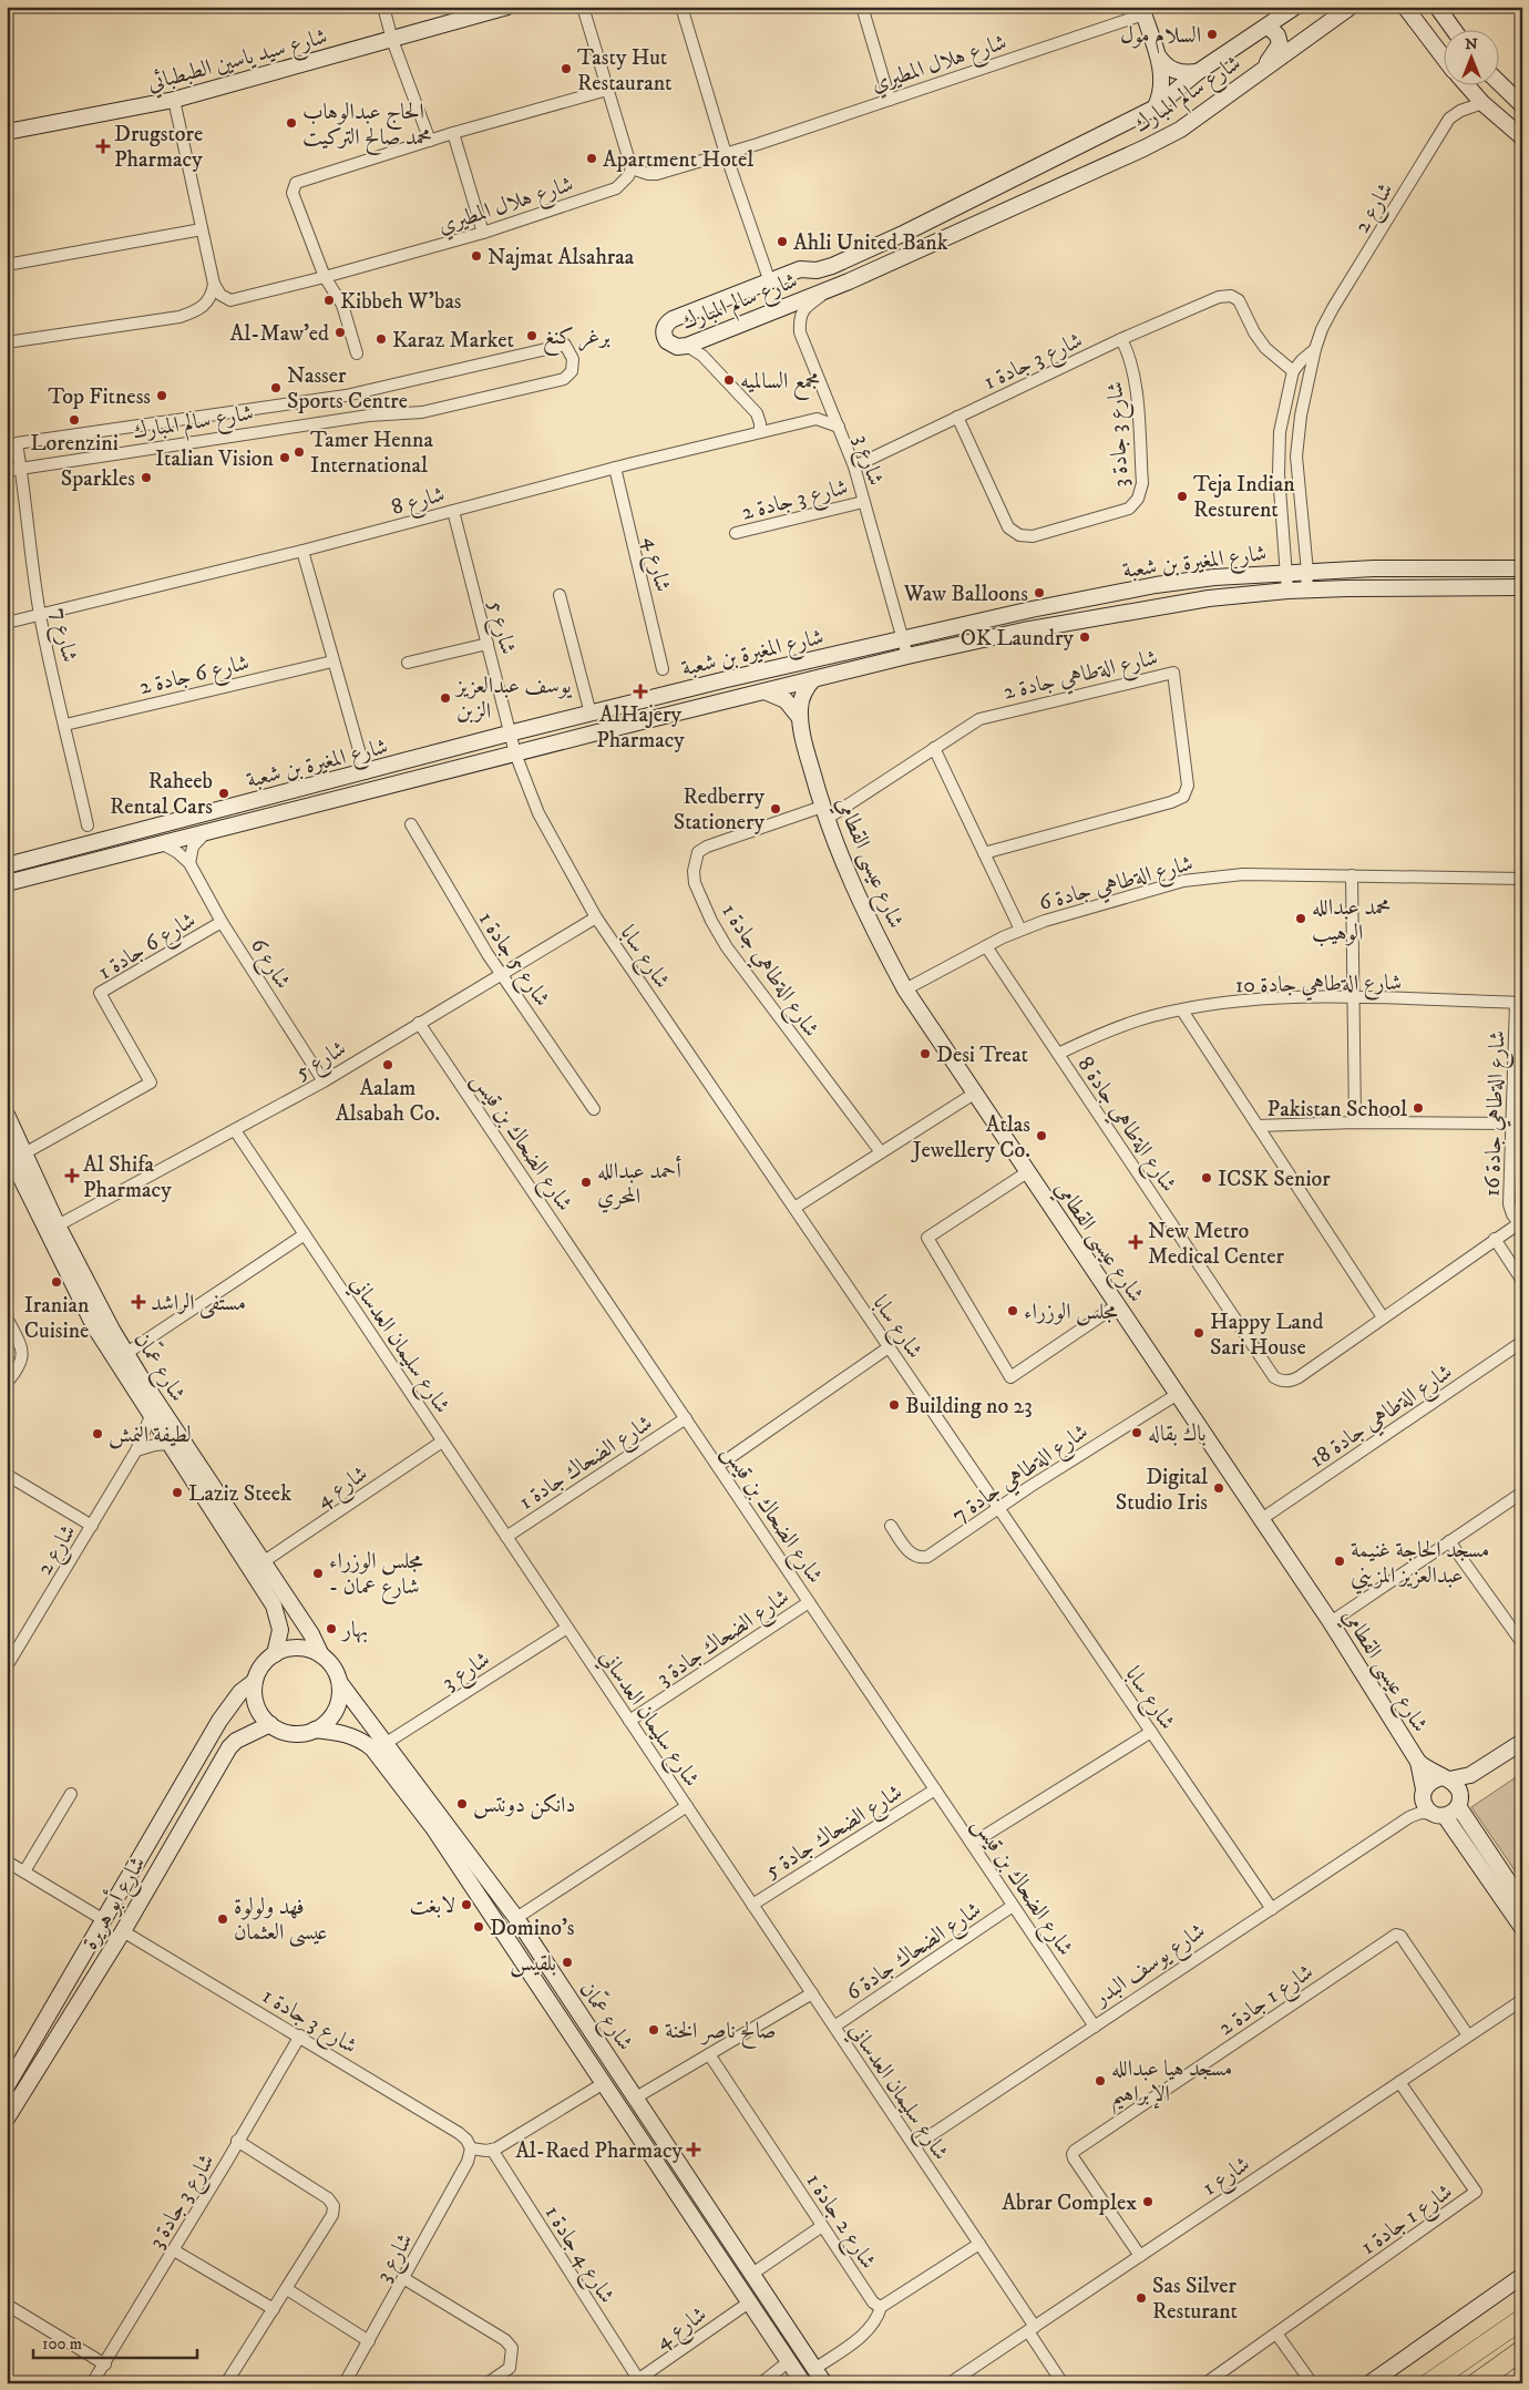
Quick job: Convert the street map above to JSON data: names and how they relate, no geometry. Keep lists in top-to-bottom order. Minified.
{"streets":{"main road":["شارع سيد ياسين الطبطبائي","شارع سالم المبارك","شارع المغيرة بن شعبة","شارع عيسى القطامي","شارع عمّان","شارع أبو هريرة"],"street":["شارع هلال المطيري","شارع 2","شارع 3 جادة 1","شارع 3 جادة 3","شارع 3","شارع 3 جادة 2","شارع 8","شارع 4","شارع 5","شارع 7","شارع 6 جادة 2","شارع الةطاهي جادة 2","شارع الةطاهي جادة 6","شارع 6 جادة 1","شارع سابا","شارع 5 جادة 1","شارع 6","شارع الةطاهي جادة 1","شارع الةطاهي جادة 10","شارع الةطاهي جادة 16","شارع الةطاهي جادة 8","شارع الضحاك بن قيس","شارع سليمان العدساني","شارع الةطاهي جادة 18","شارع الضحاك جادة 1","شارع الةطاهي جادة 7","شارع الضحاك جادة 3","شارع الضحاك جادة 5","شارع الضحاك جادة 6","شارع يوسف البدر","شارع 1 جادة 2","شارع 1","شارع 1 جادة 1","شارع 2 جادة 1","شارع 4 جادة 1"]},"crossings":[["شارع سالم المبارك","شارع 3"],["شارع سالم المبارك","شارع 7"],["شارع 2","شارع 3 جادة 1"],["شارع 2","شارع المغيرة بن شعبة"],["شارع 2","شارع عمّان"],["شارع 3 جادة 1","شارع 3 جادة 3"],["شارع 3 جادة 1","شارع 3"],["شارع 3 جادة 1","شارع أبو هريرة"],["شارع 3","شارع 3 جادة 2"],["شارع 3","شارع 8"],["شارع 3","شارع المغيرة بن شعبة"],["شارع 3","شارع سليمان العدساني"],["شارع 3","شارع عمّان"],["شارع 8","شارع 4"],["شارع 8","شارع 5"],["شارع 8","شارع 7"],["شارع المغيرة بن شعبة","شارع 5"],["شارع المغيرة بن شعبة","شارع عيسى القطامي"],["شارع المغيرة بن شعبة","شارع سابا"],["شارع المغيرة بن شعبة","شارع 6"],["شارع 4","شارع سليمان العدساني"],["شارع 4","شارع عمّان"],["شارع 4","شارع 4 جادة 1"],["شارع 5","شارع سابا"],["شارع 5","شارع 5 جادة 1"],["شارع 5","شارع 6"],["شارع 5","شارع الضحاك بن قيس"],["شارع 5","شارع سليمان العدساني"],["شارع 5","شارع عمّان"],["شارع 7","شارع 6 جادة 2"],["شارع الةطاهي جادة 2","شارع عيسى القطامي"],["شارع الةطاهي جادة 2","شارع الةطاهي جادة 1"],["شارع عيسى القطامي","شارع الةطاهي جادة 6"],["شارع عيسى القطامي","شارع الةطاهي جادة 1"],["شارع عيسى القطامي","شارع الةطاهي جادة 18"],["شارع عيسى القطامي","شارع الةطاهي جادة 7"],["شارع عيسى القطامي","شارع يوسف البدر"],["شارع الةطاهي جادة 6","شارع الةطاهي جادة 8"],["شارع 6 جادة 1","شارع 6"],["شارع 6 جادة 1","شارع عمّان"],["شارع سابا","شارع الةطاهي جادة 7"],["شارع سابا","شارع يوسف البدر"],["شارع الةطاهي جادة 10","شارع الةطاهي جادة 16"],["شارع الةطاهي جادة 10","شارع الةطاهي جادة 8"],["شارع الةطاهي جادة 16","شارع الةطاهي جادة 8"],["شارع الضحاك بن قيس","شارع الضحاك جادة 1"],["شارع الضحاك بن قيس","شارع الضحاك جادة 3"],["شارع الضحاك بن قيس","شارع الضحاك جادة 5"],["شارع الضحاك بن قيس","شارع الضحاك جادة 6"],["شارع الضحاك بن قيس","شارع يوسف البدر"],["شارع سليمان العدساني","شارع الضحاك جادة 1"],["شارع سليمان العدساني","شارع الضحاك جادة 3"],["شارع سليمان العدساني","شارع الضحاك جادة 5"],["شارع سليمان العدساني","شارع الضحاك جادة 6"],["شارع سليمان العدساني","شارع يوسف البدر"],["شارع سليمان العدساني","شارع 1"],["شارع عمّان","شارع أبو هريرة"],["شارع 1 جادة 2","شارع 1"],["شارع 1","شارع 1 جادة 1"]],"places":{"other":["السلام مول","Tasty Hut Restaurant","الحاج عبدالوهاب محمد صالح التركيت","Apartment Hotel","Ahli United Bank","Najmat Alsahraa","Kibbeh W'bas","Al-Maw'ed","برغر كنغ","Karaz Market","مجمع السالميه","Nasser Sports Centre","Top Fitness","Lorenzini","Tamer Henna International","Italian Vision","Sparkles","Teja Indian Resturent","Waw Balloons","OK Laundry","يوسف عبدالعزيز الزبن","Raheeb Rental Cars","Redberry Stationery","محمد عبدالله الوهيب","Desi Treat","Aalam Alsabah Co.","Pakistan School","Atlas Jewellery Co.","ICSK Senior","أحمد عبدالله المحري","Iranian Cuisine","مجلس الوزراء","Happy Land Sari House","Building no 23","باك بقاله","لطيفة النمش","Digital Studio Iris","Laziz Steek","مسجد الحاجة غنيمة عبدالعزيز المزيني","مجلس الوزراء - شارع عمان","بهار","دانكن دونتس","لابغت","فهد ولولوة عيسى العثمان","Domino's","بلقيس","صالح ناصر الخنة","مسجد هيا عبدالله الإبراهيم","Abrar Complex","Sas Silver Resturant"],"health":["Drugstore Pharmacy","AlHajery Pharmacy","Al Shifa Pharmacy","New Metro Medical Center","مستفى الراشد","Al-Raed Pharmacy"]},"scale_bar":"100 m","north":"top"}
